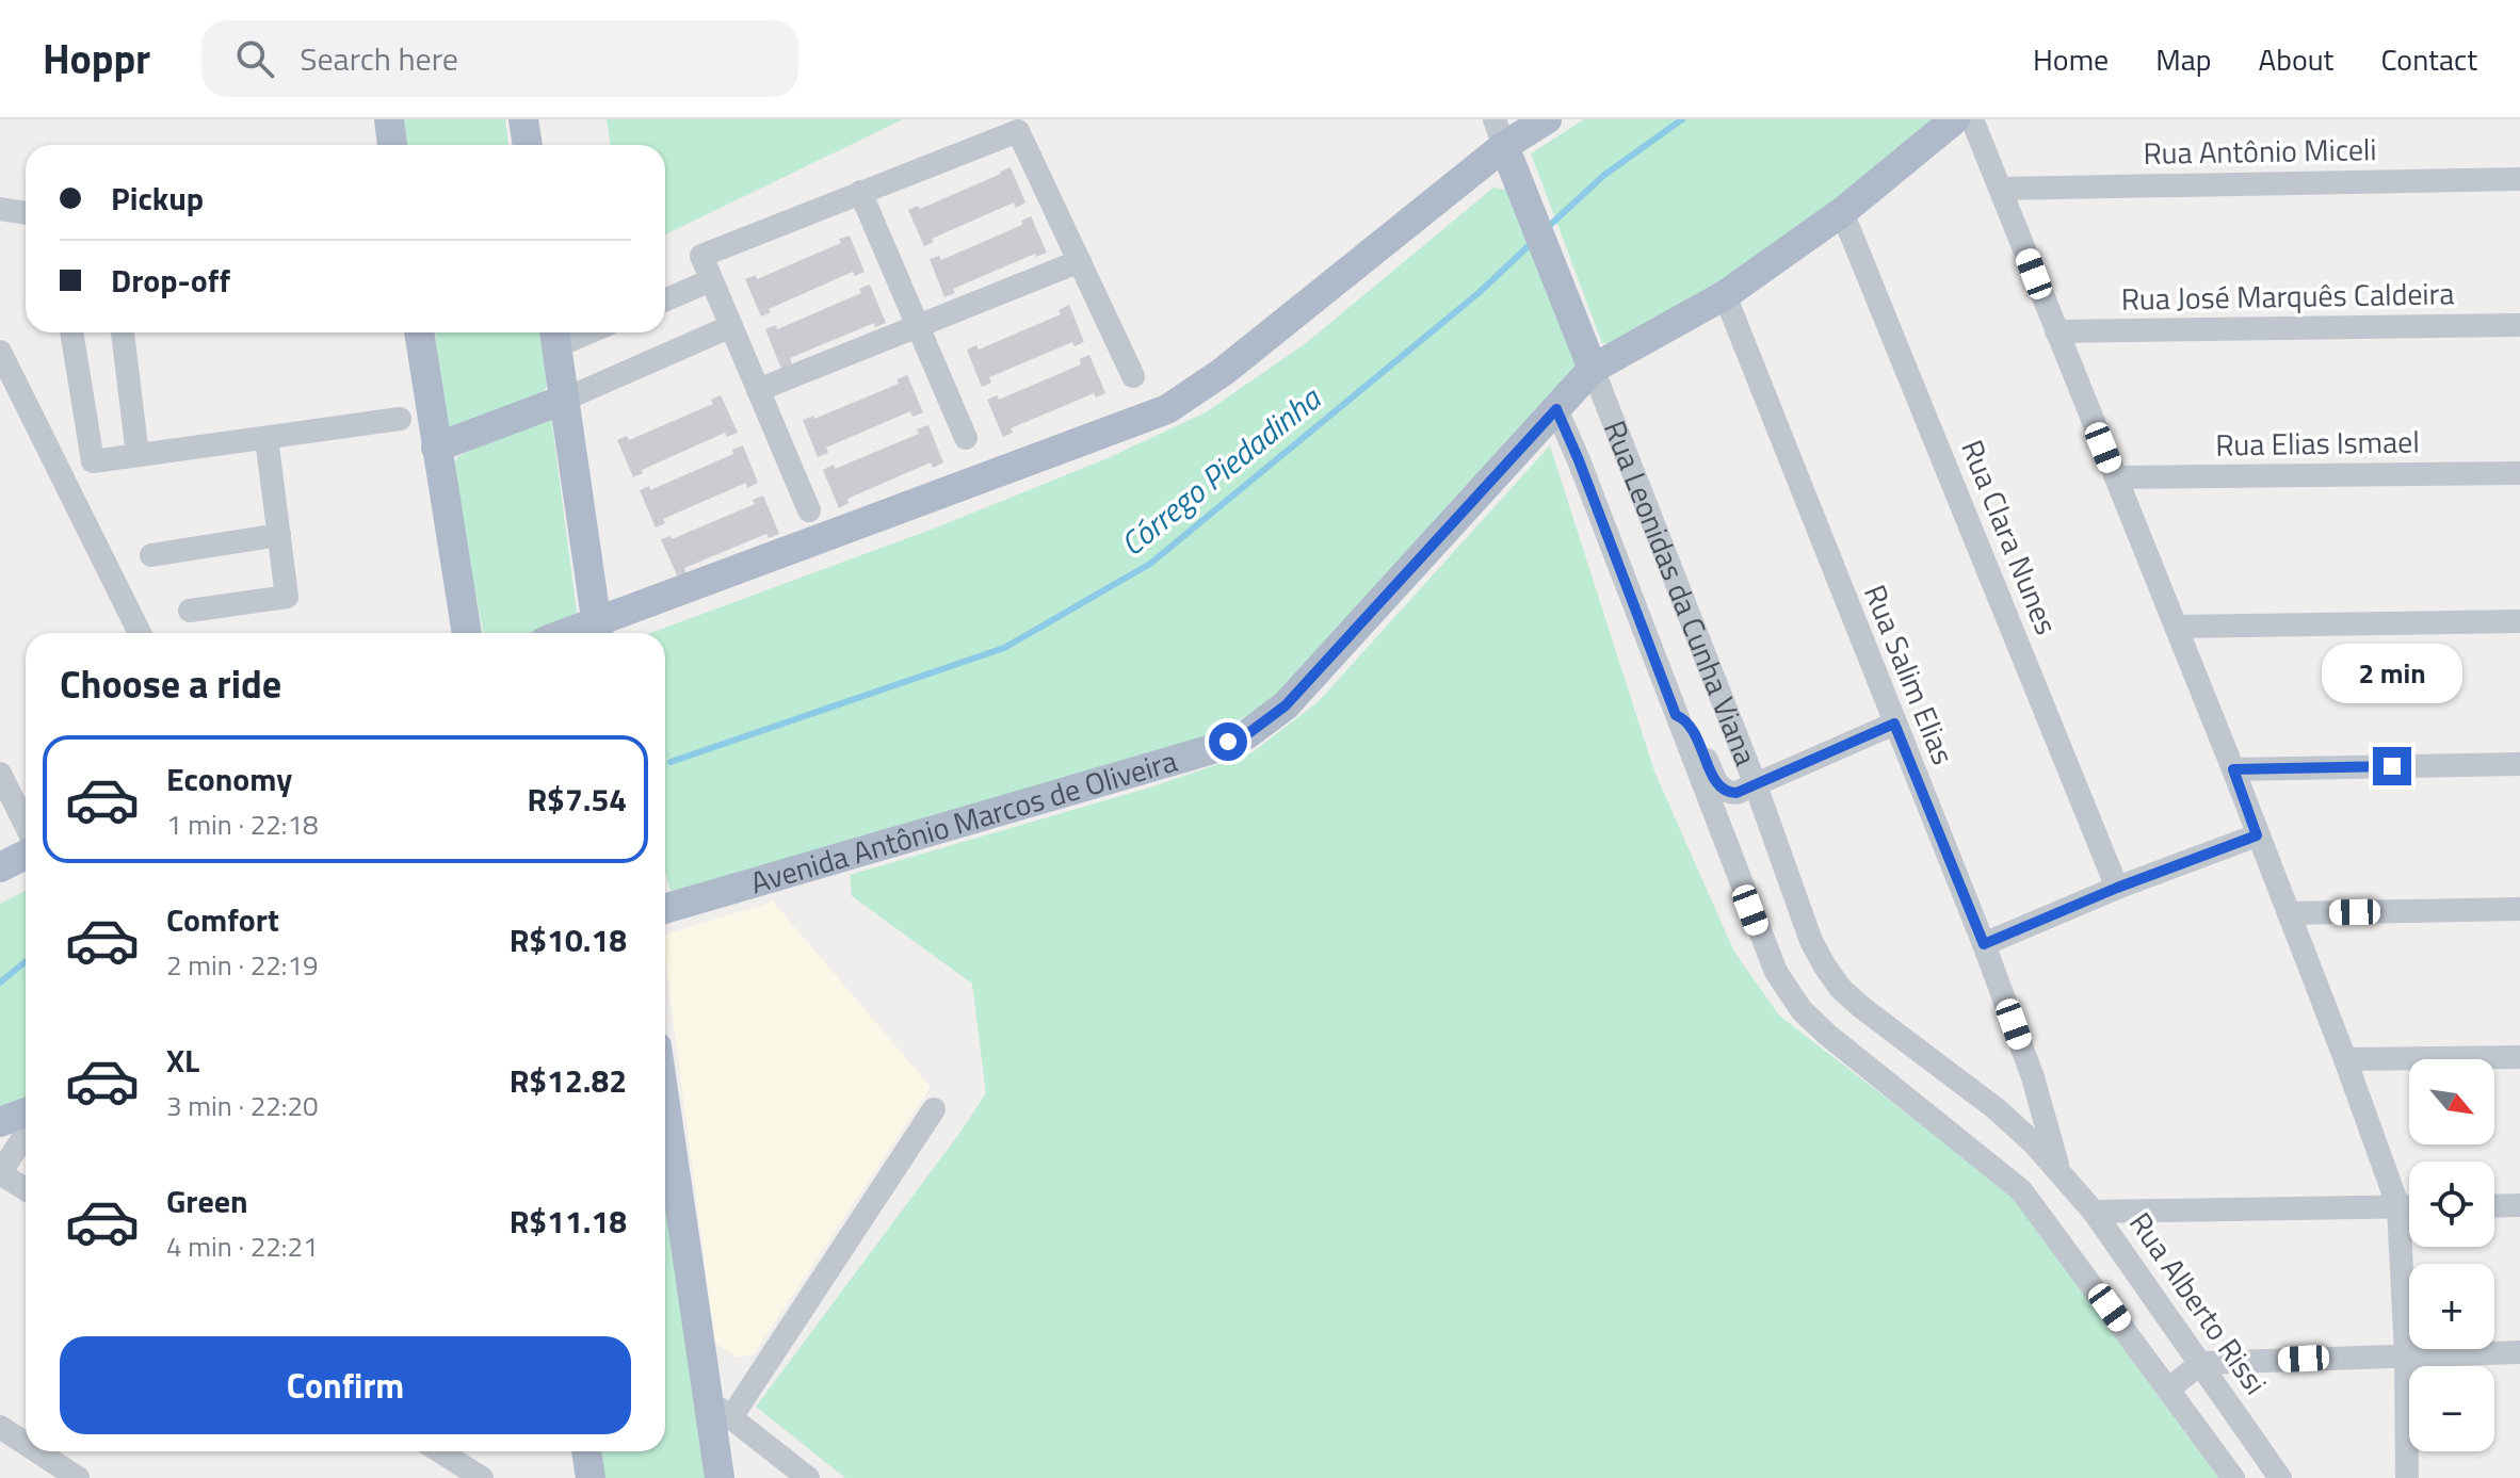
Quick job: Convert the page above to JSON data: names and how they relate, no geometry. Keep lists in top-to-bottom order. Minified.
{"streets":{"main road":["Rua Leonidas da Cunha Viana","Avenida Antônio Marcos de Oliveira"],"street":["Rua Antônio Miceli","Rua José Marquês Caldeira","Rua Elias Ismael","Rua Clara Nunes","Rua Salim Elias","Rua Alberto Rissi"]},"crossings":[["Rua Clara Nunes","Avenida Antônio Marcos de Oliveira"],["Rua Leonidas da Cunha Viana","Rua Salim Elias"],["Rua Leonidas da Cunha Viana","Avenida Antônio Marcos de Oliveira"],["Rua Leonidas da Cunha Viana","Rua Alberto Rissi"],["Rua Salim Elias","Avenida Antônio Marcos de Oliveira"],["Rua Salim Elias","Rua Alberto Rissi"]],"water":["Córrego Piedadinha"],"north":"bottom right","page":{"header":"Hoppr","search":"Search here","nav":["Home","Map","About","Contact"],"banner":["Pickup","Drop-off"],"heading":"Choose a ride","bubble":"2 min","list":[{"name":"Economy","note":"1 min · 22:18","value":"R$7.54"},{"name":"Comfort","note":"2 min · 22:19","value":"R$10.18"},{"name":"XL","note":"3 min · 22:20","value":"R$12.82"},{"name":"Green","note":"4 min · 22:21","value":"R$11.18"}],"map_buttons":["+","−"],"buttons":"Confirm"}}
